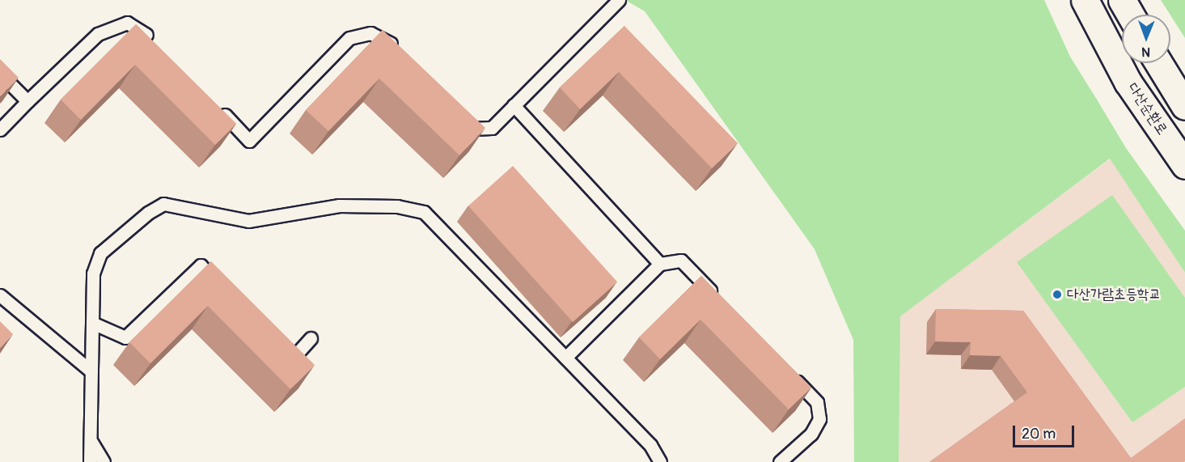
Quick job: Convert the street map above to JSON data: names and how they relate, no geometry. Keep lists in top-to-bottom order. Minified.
{"streets":{"street":["다산순환로"]},"places":["다산가람초등학교"],"scale_bar":"20 m","north":"bottom"}
